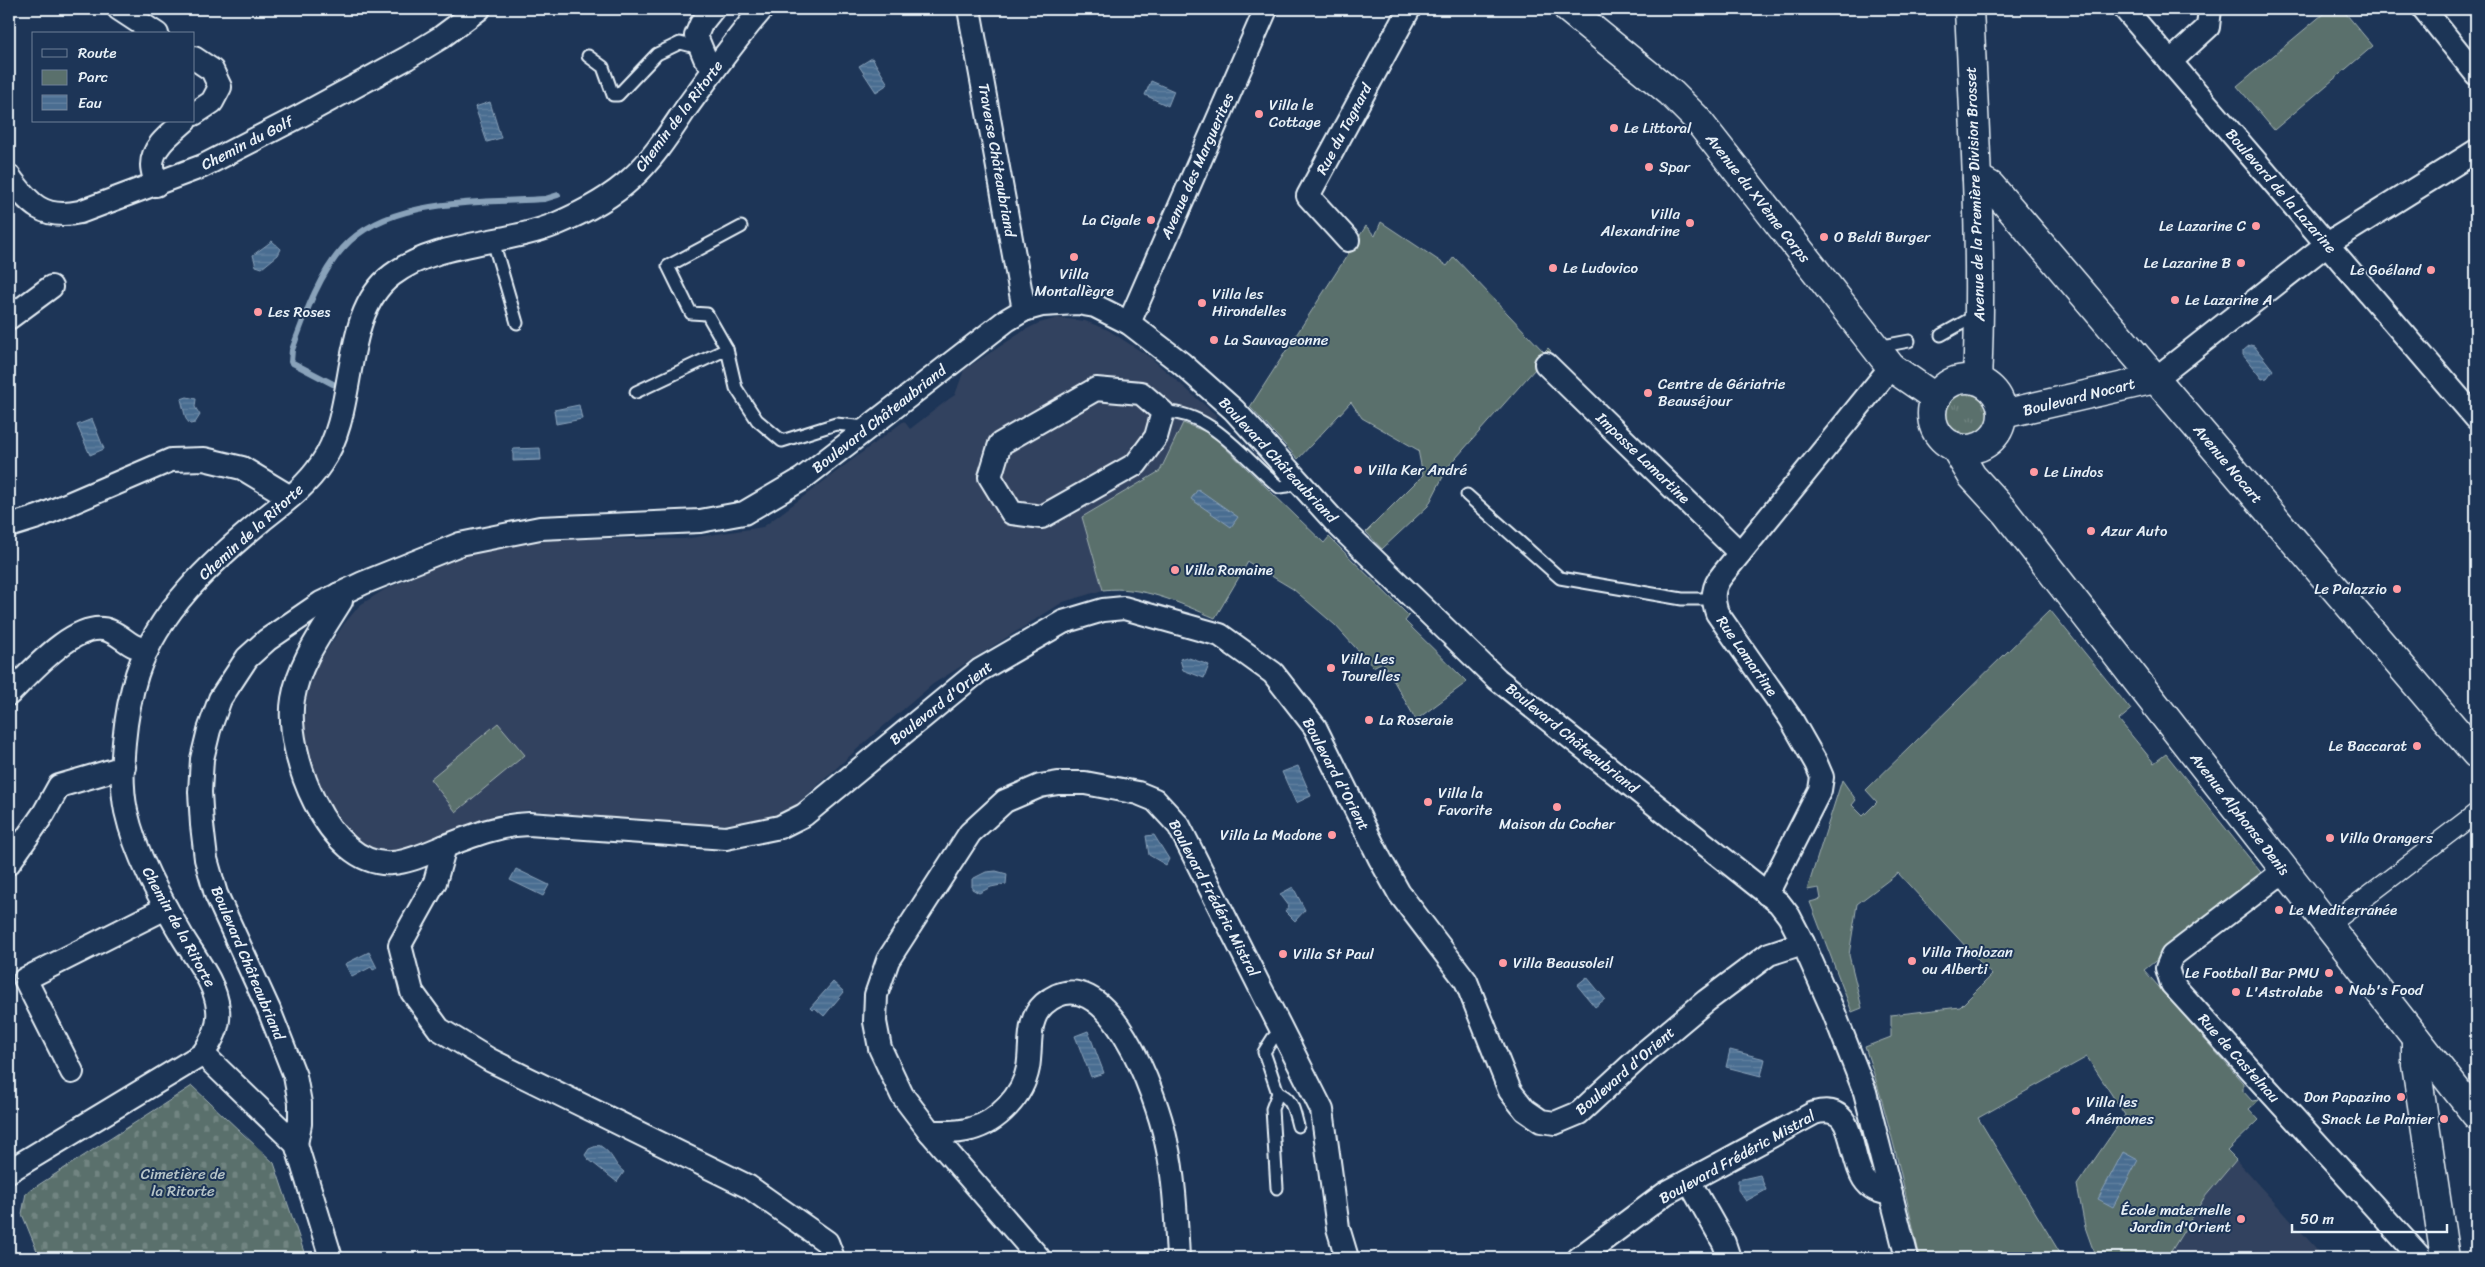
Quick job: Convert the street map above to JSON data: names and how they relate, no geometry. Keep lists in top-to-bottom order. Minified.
{"streets":{"main road":["Avenue de la Première Division Brosset","Avenue du XVème Corps","Boulevard Nocart","Avenue Nocart","Avenue Alphonse Denis"],"street":["Chemin de la Ritorte","Rue du Tagnard","Chemin du Golf","Traverse Châteaubriand","Avenue des Marguerites","Boulevard de la Lazarine","Boulevard Châteaubriand","Impasse Lamartine","Rue Lamartine","Boulevard d'Orient","Boulevard Frédéric Mistral","Rue de Castelnau"]},"crossings":[["Traverse Châteaubriand","Boulevard Châteaubriand"],["Avenue des Marguerites","Boulevard Châteaubriand"],["Avenue de la Première Division Brosset","Avenue du XVème Corps"],["Avenue de la Première Division Brosset","Boulevard Nocart"],["Avenue de la Première Division Brosset","Avenue Nocart"],["Avenue de la Première Division Brosset","Avenue Alphonse Denis"],["Avenue du XVème Corps","Boulevard Nocart"],["Avenue du XVème Corps","Rue Lamartine"],["Avenue du XVème Corps","Avenue Alphonse Denis"],["Boulevard Nocart","Avenue Nocart"],["Boulevard Nocart","Avenue Alphonse Denis"],["Boulevard Châteaubriand","Rue Lamartine"],["Boulevard Châteaubriand","Boulevard d'Orient"],["Impasse Lamartine","Rue Lamartine"],["Avenue Alphonse Denis","Rue de Castelnau"]],"parks":["Cimetière de la Ritorte"],"places":["Villa le Cottage","Le Littoral","Spar","La Cigale","Villa Alexandrine","Le Lazarine C","O Beldi Burger","Villa Montallègre","Le Lazarine B","Le Ludovico","Le Goéland","Le Lazarine A","Villa les Hirondelles","Les Roses","La Sauvageonne","Centre de Gériatrie Beauséjour","Villa Ker André","Le Lindos","Azur Auto","Villa Romaine","Le Palazzio","Villa Les Tourelles","La Roseraie","Le Baccarat","Villa la Favorite","Maison du Cocher","Villa La Madone","Villa Orangers","Le Mediterranée","Villa St Paul","Villa Tholozan ou Alberti","Villa Beausoleil","Le Football Bar PMU","Nab's Food","L'Astrolabe","Don Papazino","Villa les Anémones","Snack Le Palmier","École maternelle Jardin d'Orient"],"legend":["Route","Parc","Eau"],"scale_bar":"50 m"}
